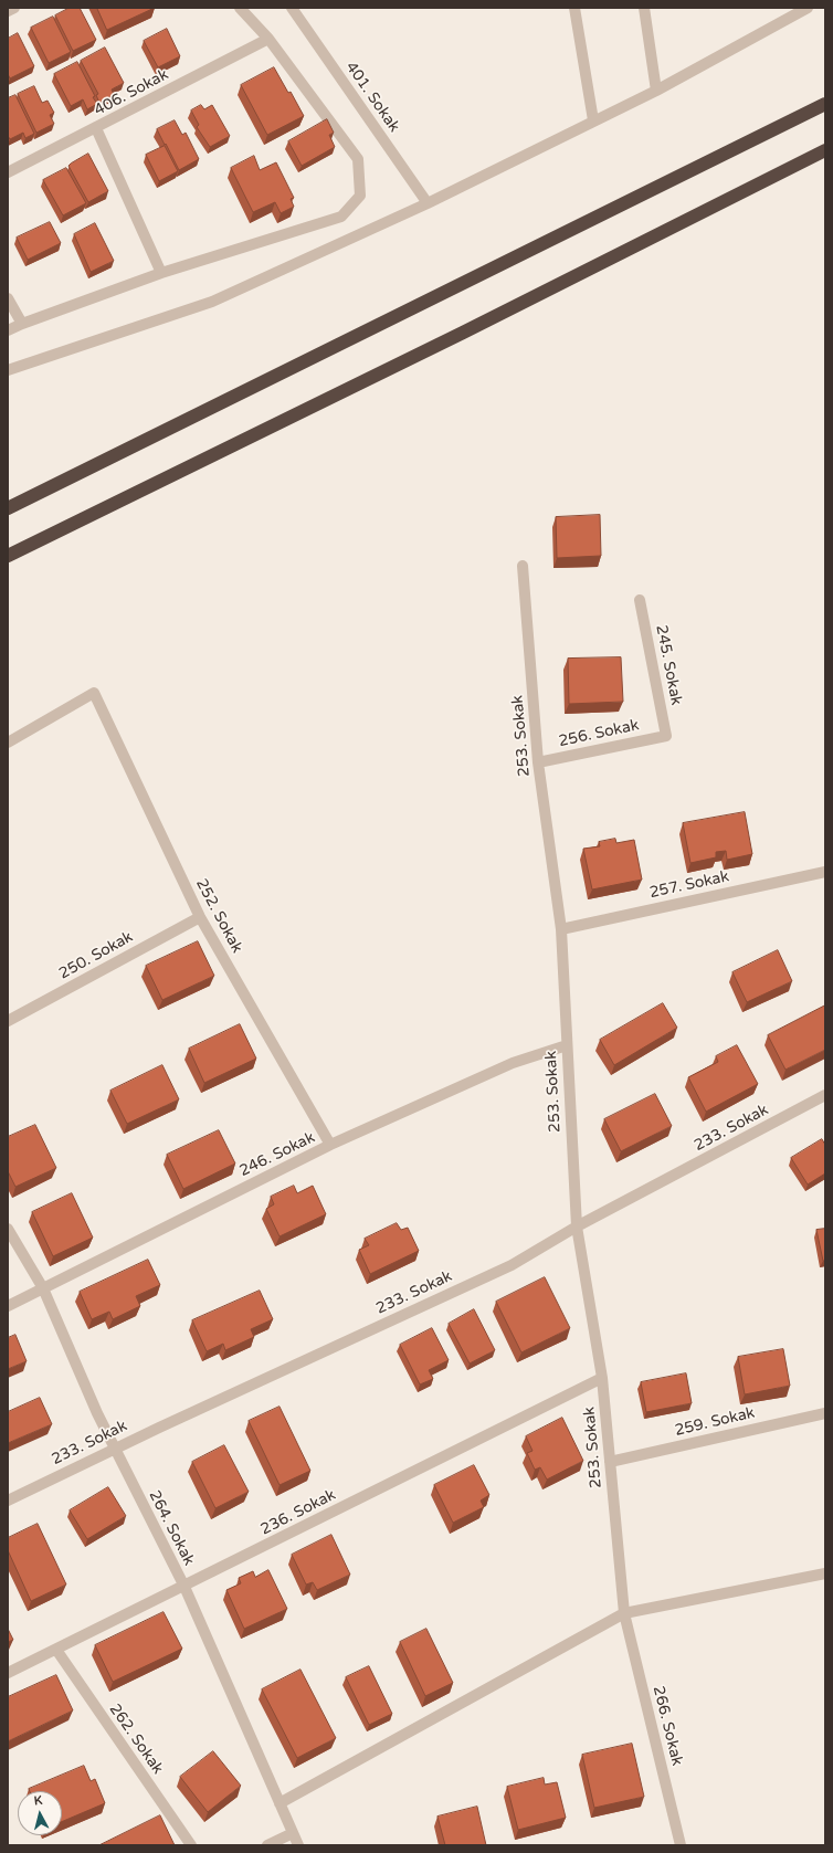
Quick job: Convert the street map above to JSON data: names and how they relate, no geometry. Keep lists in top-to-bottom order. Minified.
{"streets":{"street":["406. Sokak","401. Sokak","245. Sokak","256. Sokak","253. Sokak","257. Sokak","252. Sokak","250. Sokak","233. Sokak","246. Sokak","259. Sokak","236. Sokak","264. Sokak","266. Sokak","262. Sokak"]},"crossings":[["245. Sokak","256. Sokak"],["256. Sokak","253. Sokak"],["253. Sokak","257. Sokak"],["253. Sokak","233. Sokak"],["253. Sokak","246. Sokak"],["253. Sokak","259. Sokak"],["253. Sokak","236. Sokak"],["253. Sokak","266. Sokak"],["252. Sokak","250. Sokak"],["252. Sokak","246. Sokak"],["233. Sokak","264. Sokak"],["246. Sokak","264. Sokak"],["236. Sokak","264. Sokak"],["236. Sokak","262. Sokak"]],"north":"top"}
